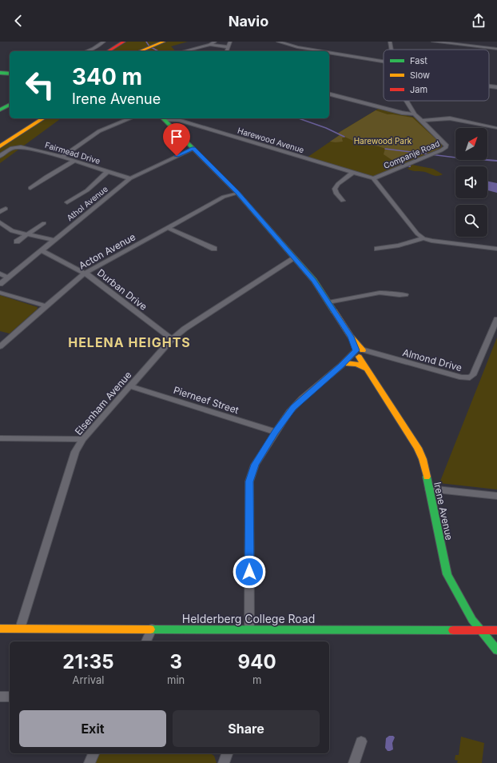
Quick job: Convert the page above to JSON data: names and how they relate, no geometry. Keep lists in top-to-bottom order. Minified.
{"streets":{"street":["Harewood Avenue","Fairmead Drive","Companje Road","Athol Avenue","Acton Avenue","Durban Drive","Almond Drive","Pierneef Street","Elsenham Avenue","Irene Avenue","Helderberg College Road"]},"crossings":[["Harewood Avenue","Companje Road"],["Harewood Avenue","Irene Avenue"],["Fairmead Drive","Athol Avenue"],["Athol Avenue","Durban Drive"],["Athol Avenue","Irene Avenue"],["Acton Avenue","Durban Drive"],["Acton Avenue","Irene Avenue"],["Durban Drive","Elsenham Avenue"],["Almond Drive","Irene Avenue"],["Pierneef Street","Elsenham Avenue"],["Elsenham Avenue","Irene Avenue"],["Elsenham Avenue","Helderberg College Road"],["Irene Avenue","Helderberg College Road"]],"districts":["HELENA HEIGHTS"],"parks":["Harewood Park"],"legend":["Fast","Slow","Jam"],"north":"top right","page":{"header":"Navio","turn":["340 m","Irene Avenue"],"eta":["21:35","Arrival","3","min","940","m"],"buttons":["Exit","Share"]}}
